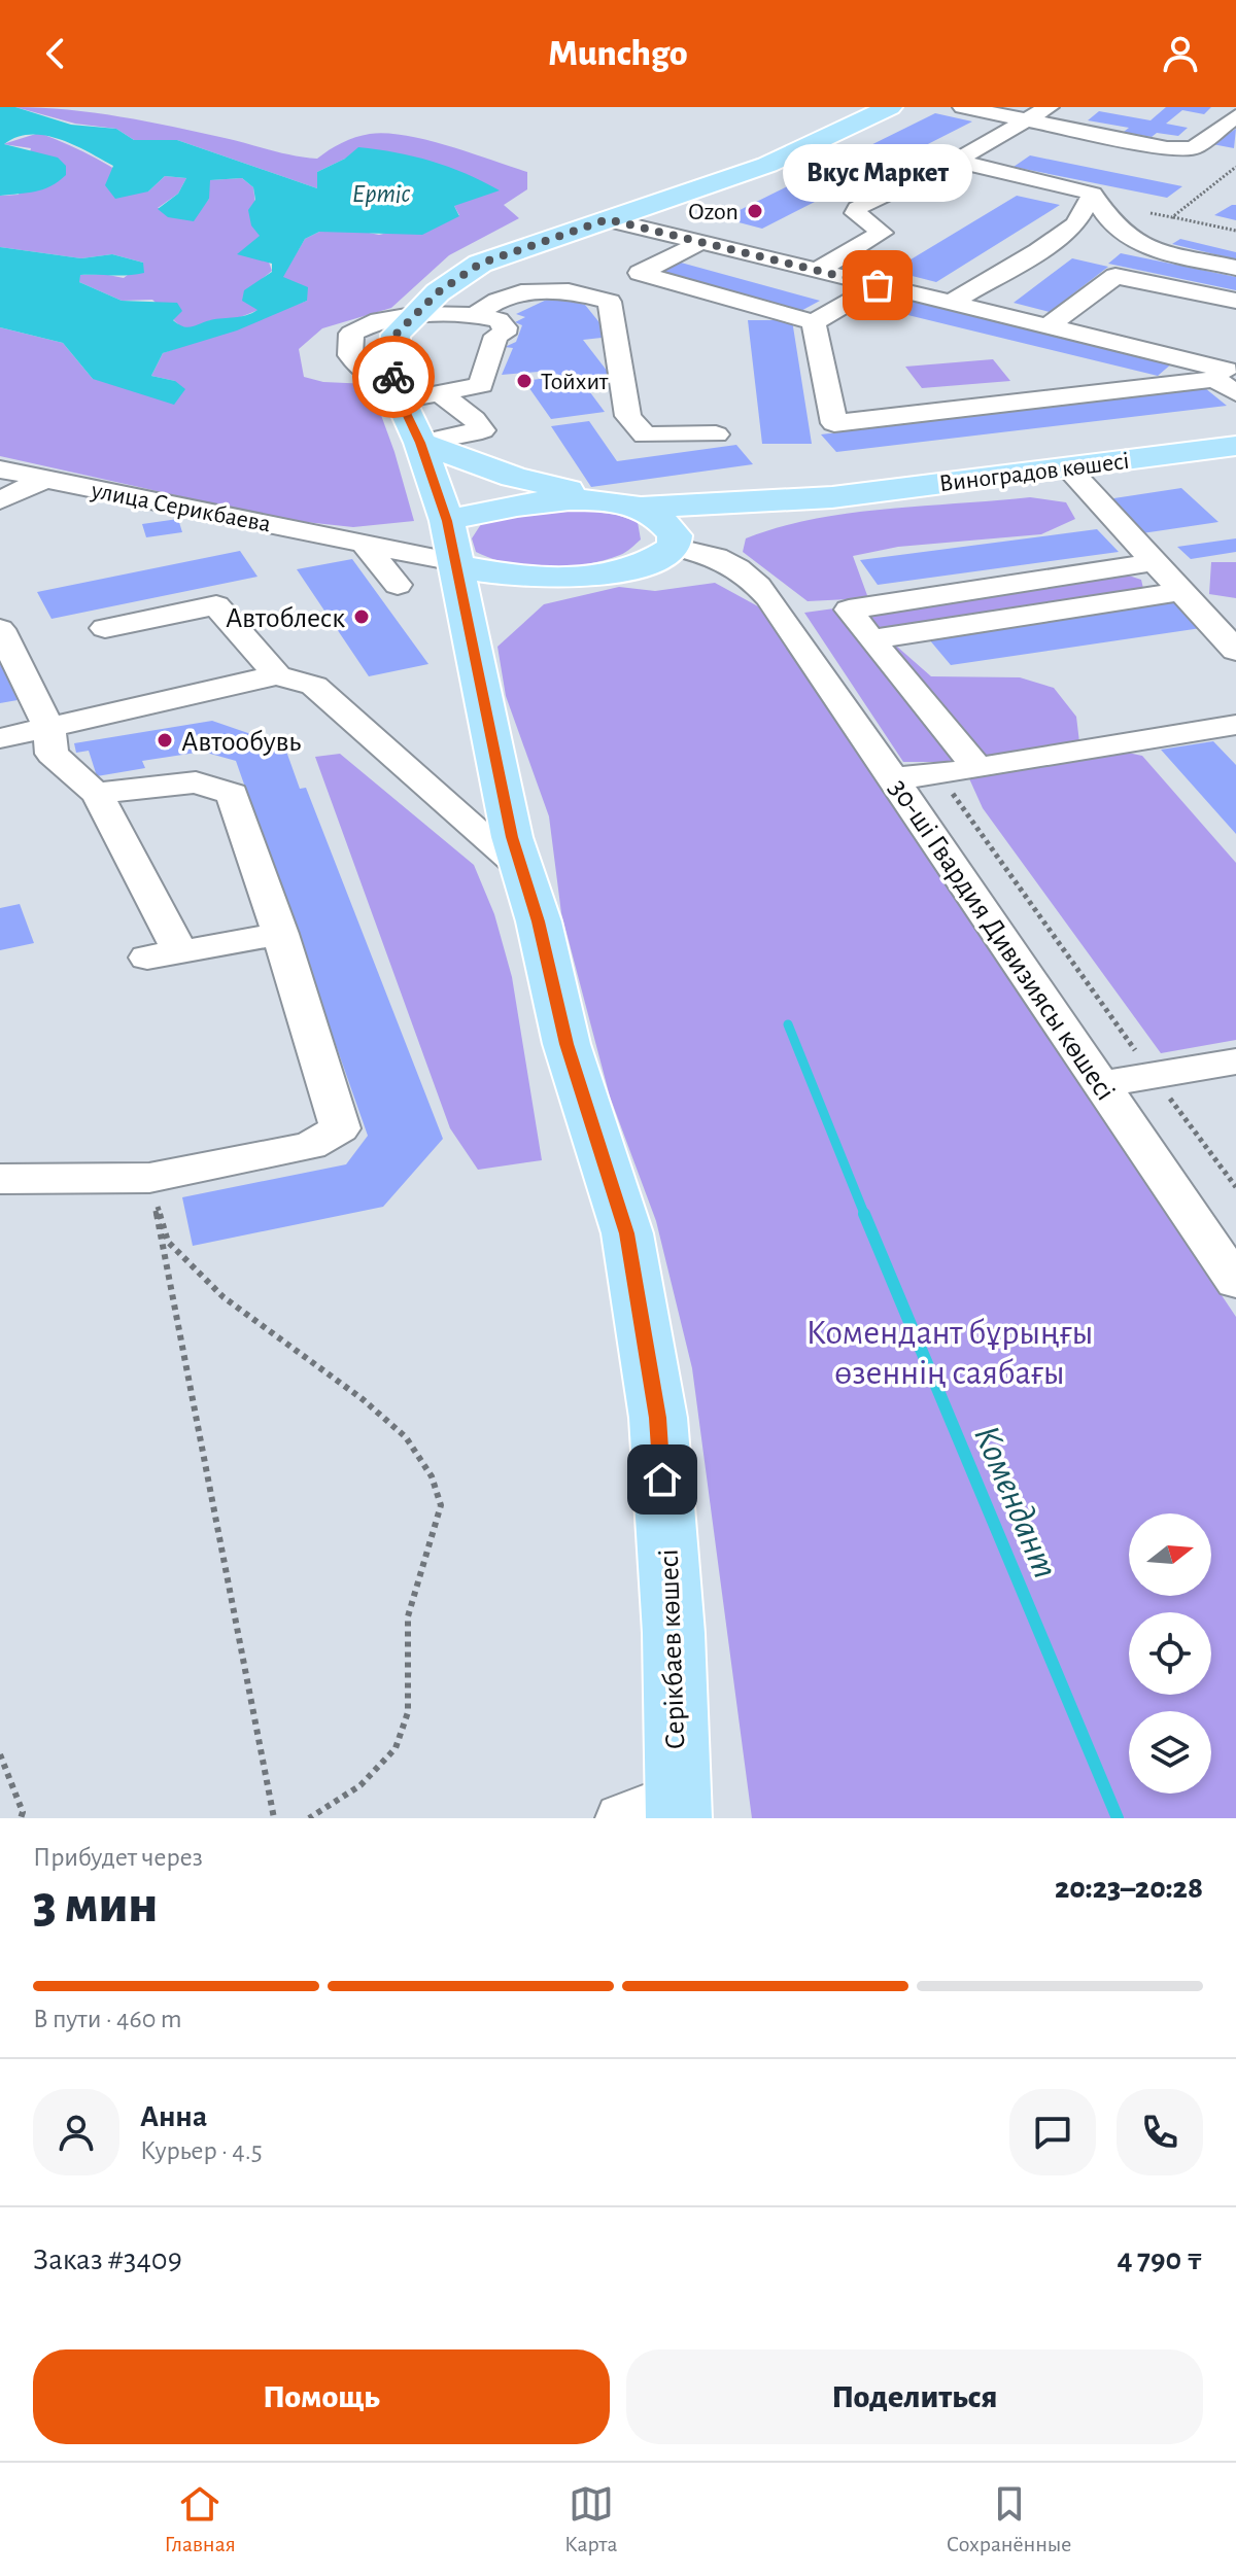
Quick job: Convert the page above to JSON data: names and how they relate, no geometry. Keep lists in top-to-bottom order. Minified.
{"streets":{"main road":["Виноградов көшесі","Серікбаев көшесі"],"street":["улица Серикбаева","30-ші Гвардия Дивизиясы көшесі"]},"crossings":[["улица Серикбаева","Серікбаев көшесі"]],"water":["Ертіс","Комендант"],"parks":["Комендант бұрыңғы өзеннің саябағы"],"places":["Ozon","Вкус Маркет","Тойхит","Автоблеск","Автообувь"],"north":"right","page":{"header":"Munchgo","bubble":"Вкус Маркет","heading":["3 мин","Прибудет через","20:23–20:28"],"panel":["Анна","Курьер · 4.5","Заказ #3409","4 790 ₸"],"bar":"В пути · 460 m","buttons":["Помощь","Поделиться"],"tabs":["Главная","Карта","Сохранённые"]}}
